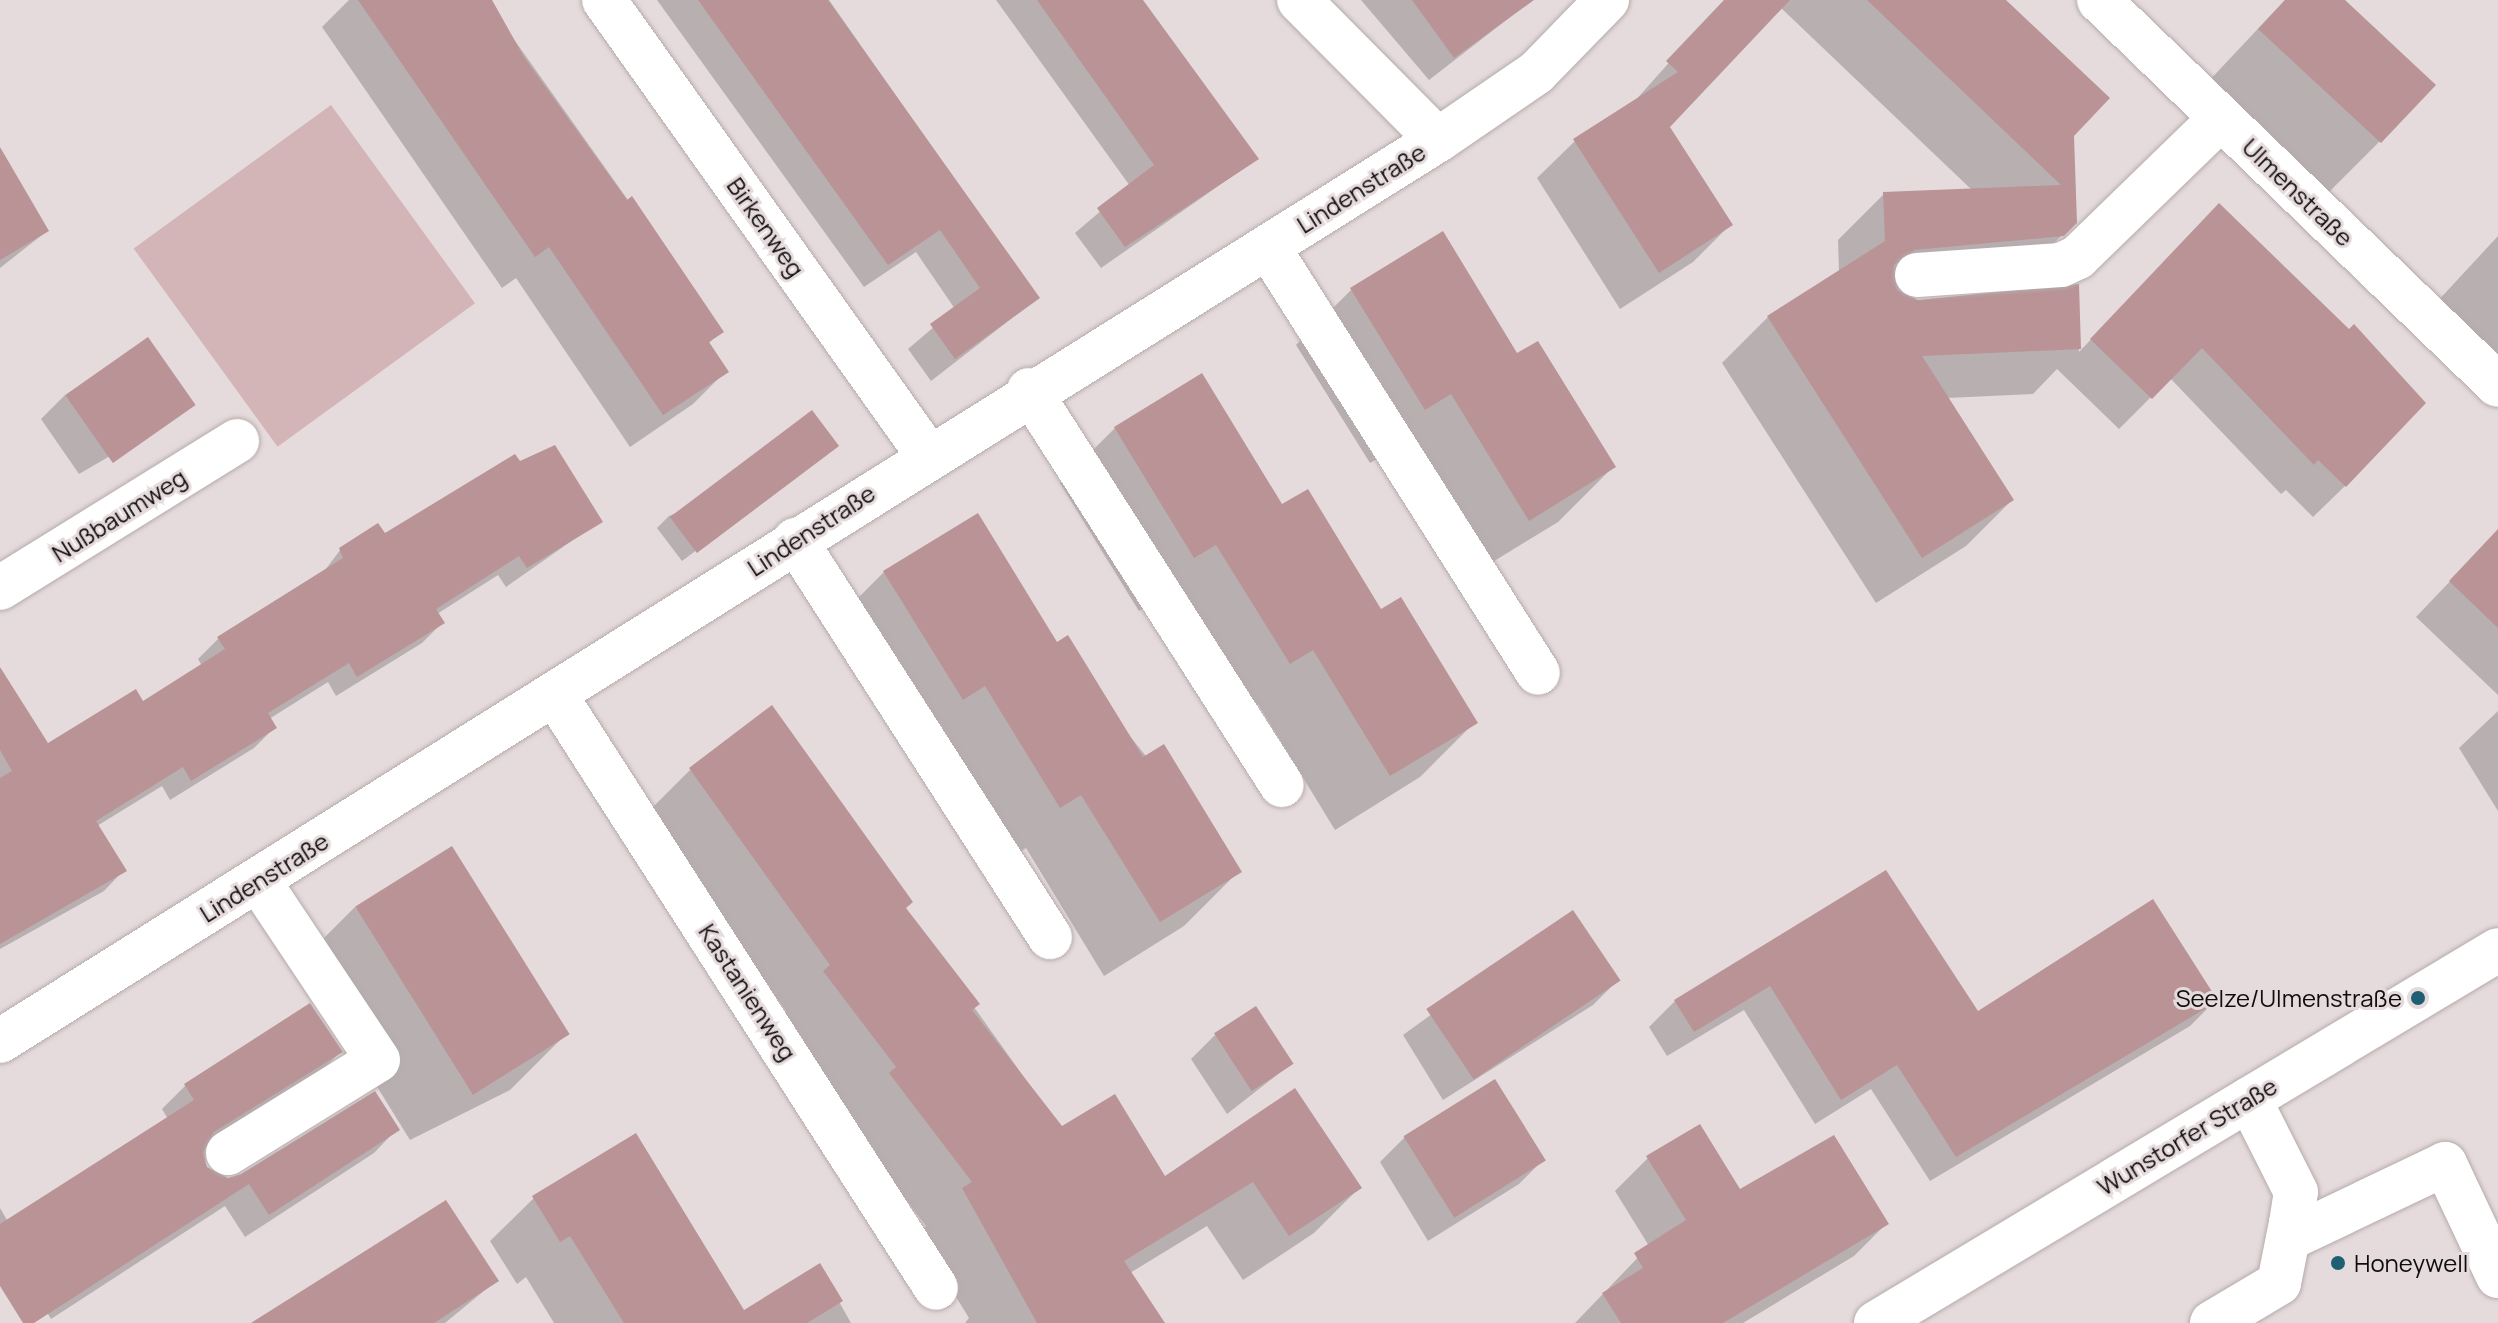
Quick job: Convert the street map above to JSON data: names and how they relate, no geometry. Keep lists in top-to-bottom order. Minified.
{"streets":{"street":["Lindenstraße","Ulmenstraße","Birkenweg","Nußbaumweg","Kastanienweg","Wunstorfer Straße"]},"crossings":[["Lindenstraße","Birkenweg"],["Lindenstraße","Kastanienweg"]],"places":["Seelze/Ulmenstraße","Honeywell"]}
